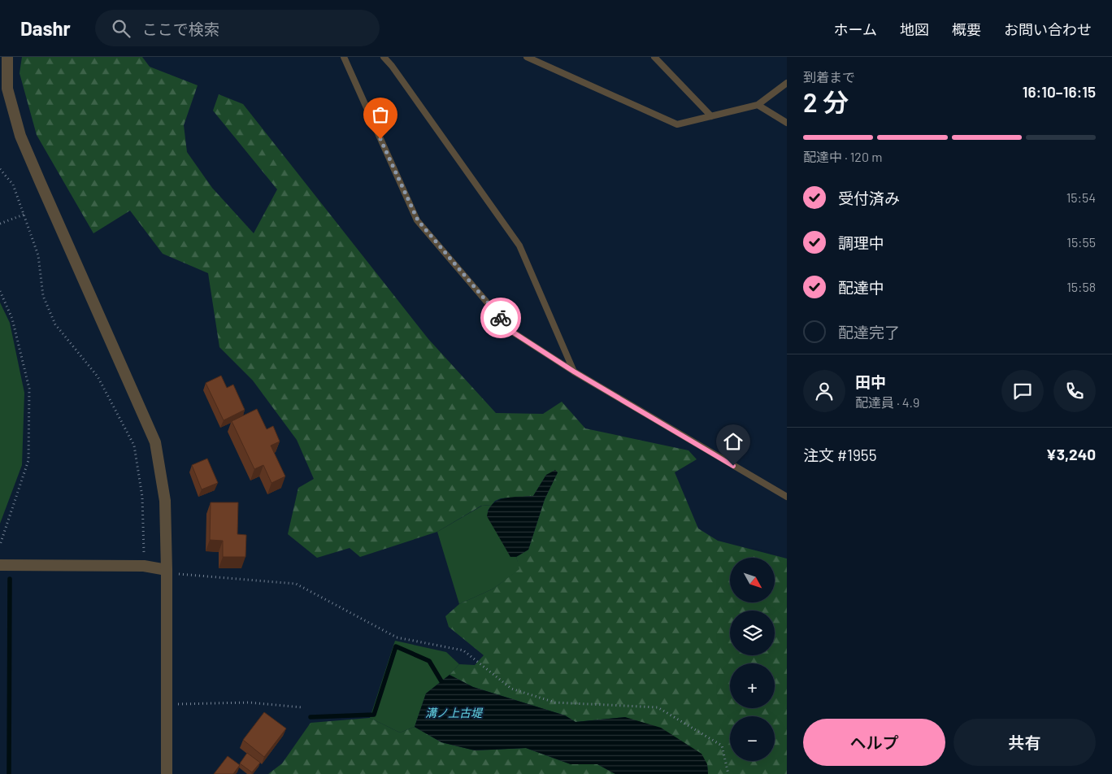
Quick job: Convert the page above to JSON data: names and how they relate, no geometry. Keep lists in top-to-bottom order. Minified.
{"water":["溝ノ上古堤"],"north":"bottom right","page":{"header":"Dashr","search":"ここで検索","nav":["ホーム","地図","概要","お問い合わせ"],"heading":["2 分","到着まで","16:10–16:15"],"panel":["田中","配達員 · 4.9","注文 #1955","¥3,240"],"bar":"配達中 · 120 m","list":[["受付済み","15:54"],["調理中","15:55"],["配達中","15:58"],"配達完了"],"map_buttons":["+","−"],"buttons":["ヘルプ","共有"]}}
